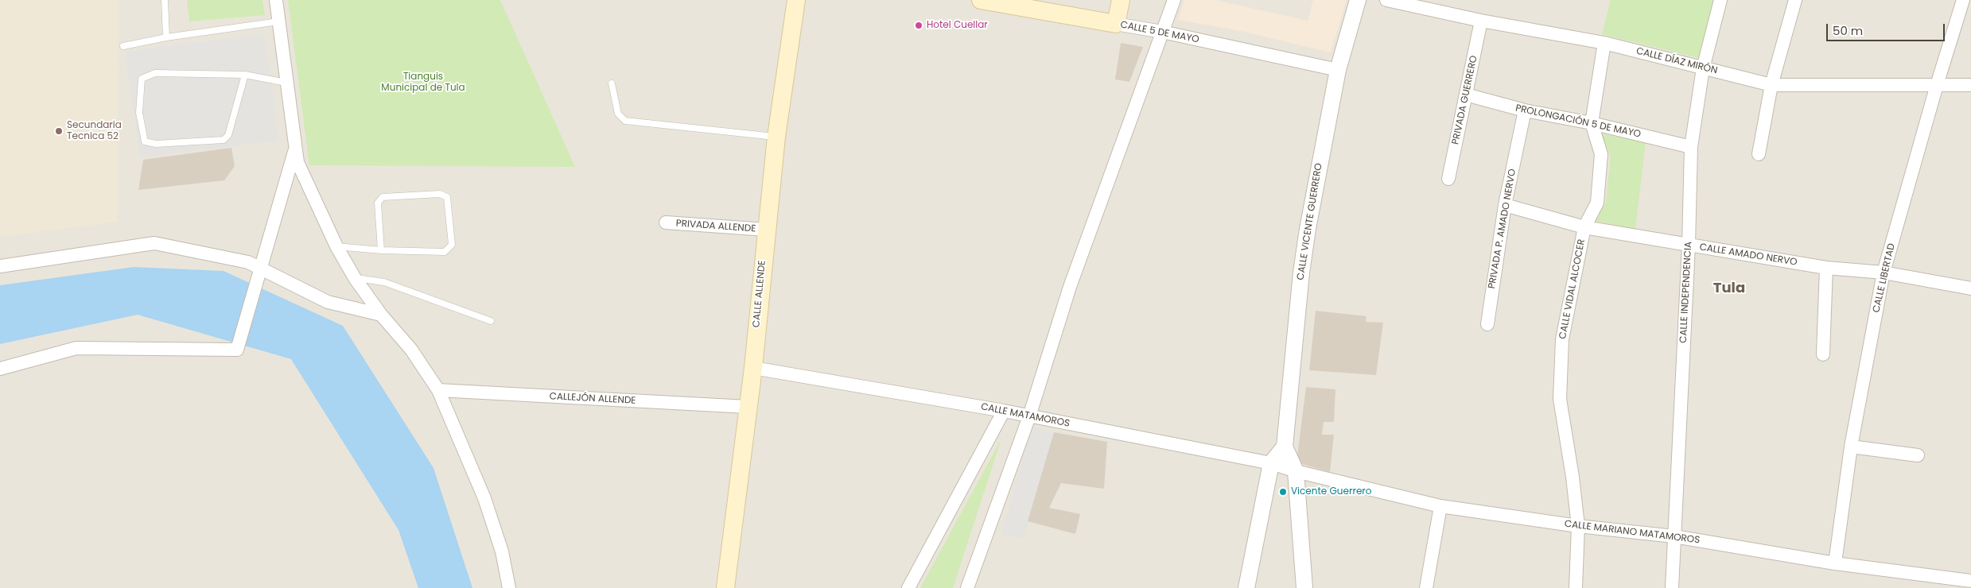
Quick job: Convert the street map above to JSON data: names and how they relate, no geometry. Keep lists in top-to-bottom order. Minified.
{"streets":{"main road":["CALLE 5 DE MAYO","CALLE ALLENDE"],"street":["CALLE DÍAZ MIRÓN","PRIVADA GUERRERO","PROLONGACIÓN 5 DE MAYO","CALLE VICENTE GUERRERO","PRIVADA ALLENDE","PRIVADA P. AMADO NERVO","CALLE AMADO NERVO","CALLE LIBERTAD","CALLE VIDAL ALCOCER","CALLE INDEPENDENCIA","CALLEJÓN ALLENDE","CALLE MATAMOROS","CALLE MARIANO MATAMOROS"]},"crossings":[["CALLE 5 DE MAYO","CALLE VICENTE GUERRERO"],["CALLE DÍAZ MIRÓN","PRIVADA GUERRERO"],["CALLE DÍAZ MIRÓN","CALLE LIBERTAD"],["CALLE DÍAZ MIRÓN","CALLE VIDAL ALCOCER"],["CALLE DÍAZ MIRÓN","CALLE INDEPENDENCIA"],["PRIVADA GUERRERO","PROLONGACIÓN 5 DE MAYO"],["PROLONGACIÓN 5 DE MAYO","PRIVADA P. AMADO NERVO"],["PROLONGACIÓN 5 DE MAYO","CALLE VIDAL ALCOCER"],["PROLONGACIÓN 5 DE MAYO","CALLE INDEPENDENCIA"],["CALLE VICENTE GUERRERO","CALLE MATAMOROS"],["CALLE VICENTE GUERRERO","CALLE MARIANO MATAMOROS"],["PRIVADA ALLENDE","CALLE ALLENDE"],["PRIVADA P. AMADO NERVO","CALLE AMADO NERVO"],["CALLE AMADO NERVO","CALLE LIBERTAD"],["CALLE AMADO NERVO","CALLE VIDAL ALCOCER"],["CALLE AMADO NERVO","CALLE INDEPENDENCIA"],["CALLE LIBERTAD","CALLE MARIANO MATAMOROS"],["CALLE VIDAL ALCOCER","CALLE MARIANO MATAMOROS"],["CALLE INDEPENDENCIA","CALLE MARIANO MATAMOROS"],["CALLE ALLENDE","CALLEJÓN ALLENDE"],["CALLE ALLENDE","CALLE MATAMOROS"],["CALLE MATAMOROS","CALLE MARIANO MATAMOROS"]],"districts":["Tula"],"parks":["Tianguis Municipal de Tula"],"places":["Hotel Cuellar","Secundaria Tecnica 52","Vicente Guerrero"],"scale_bar":"50 m"}
